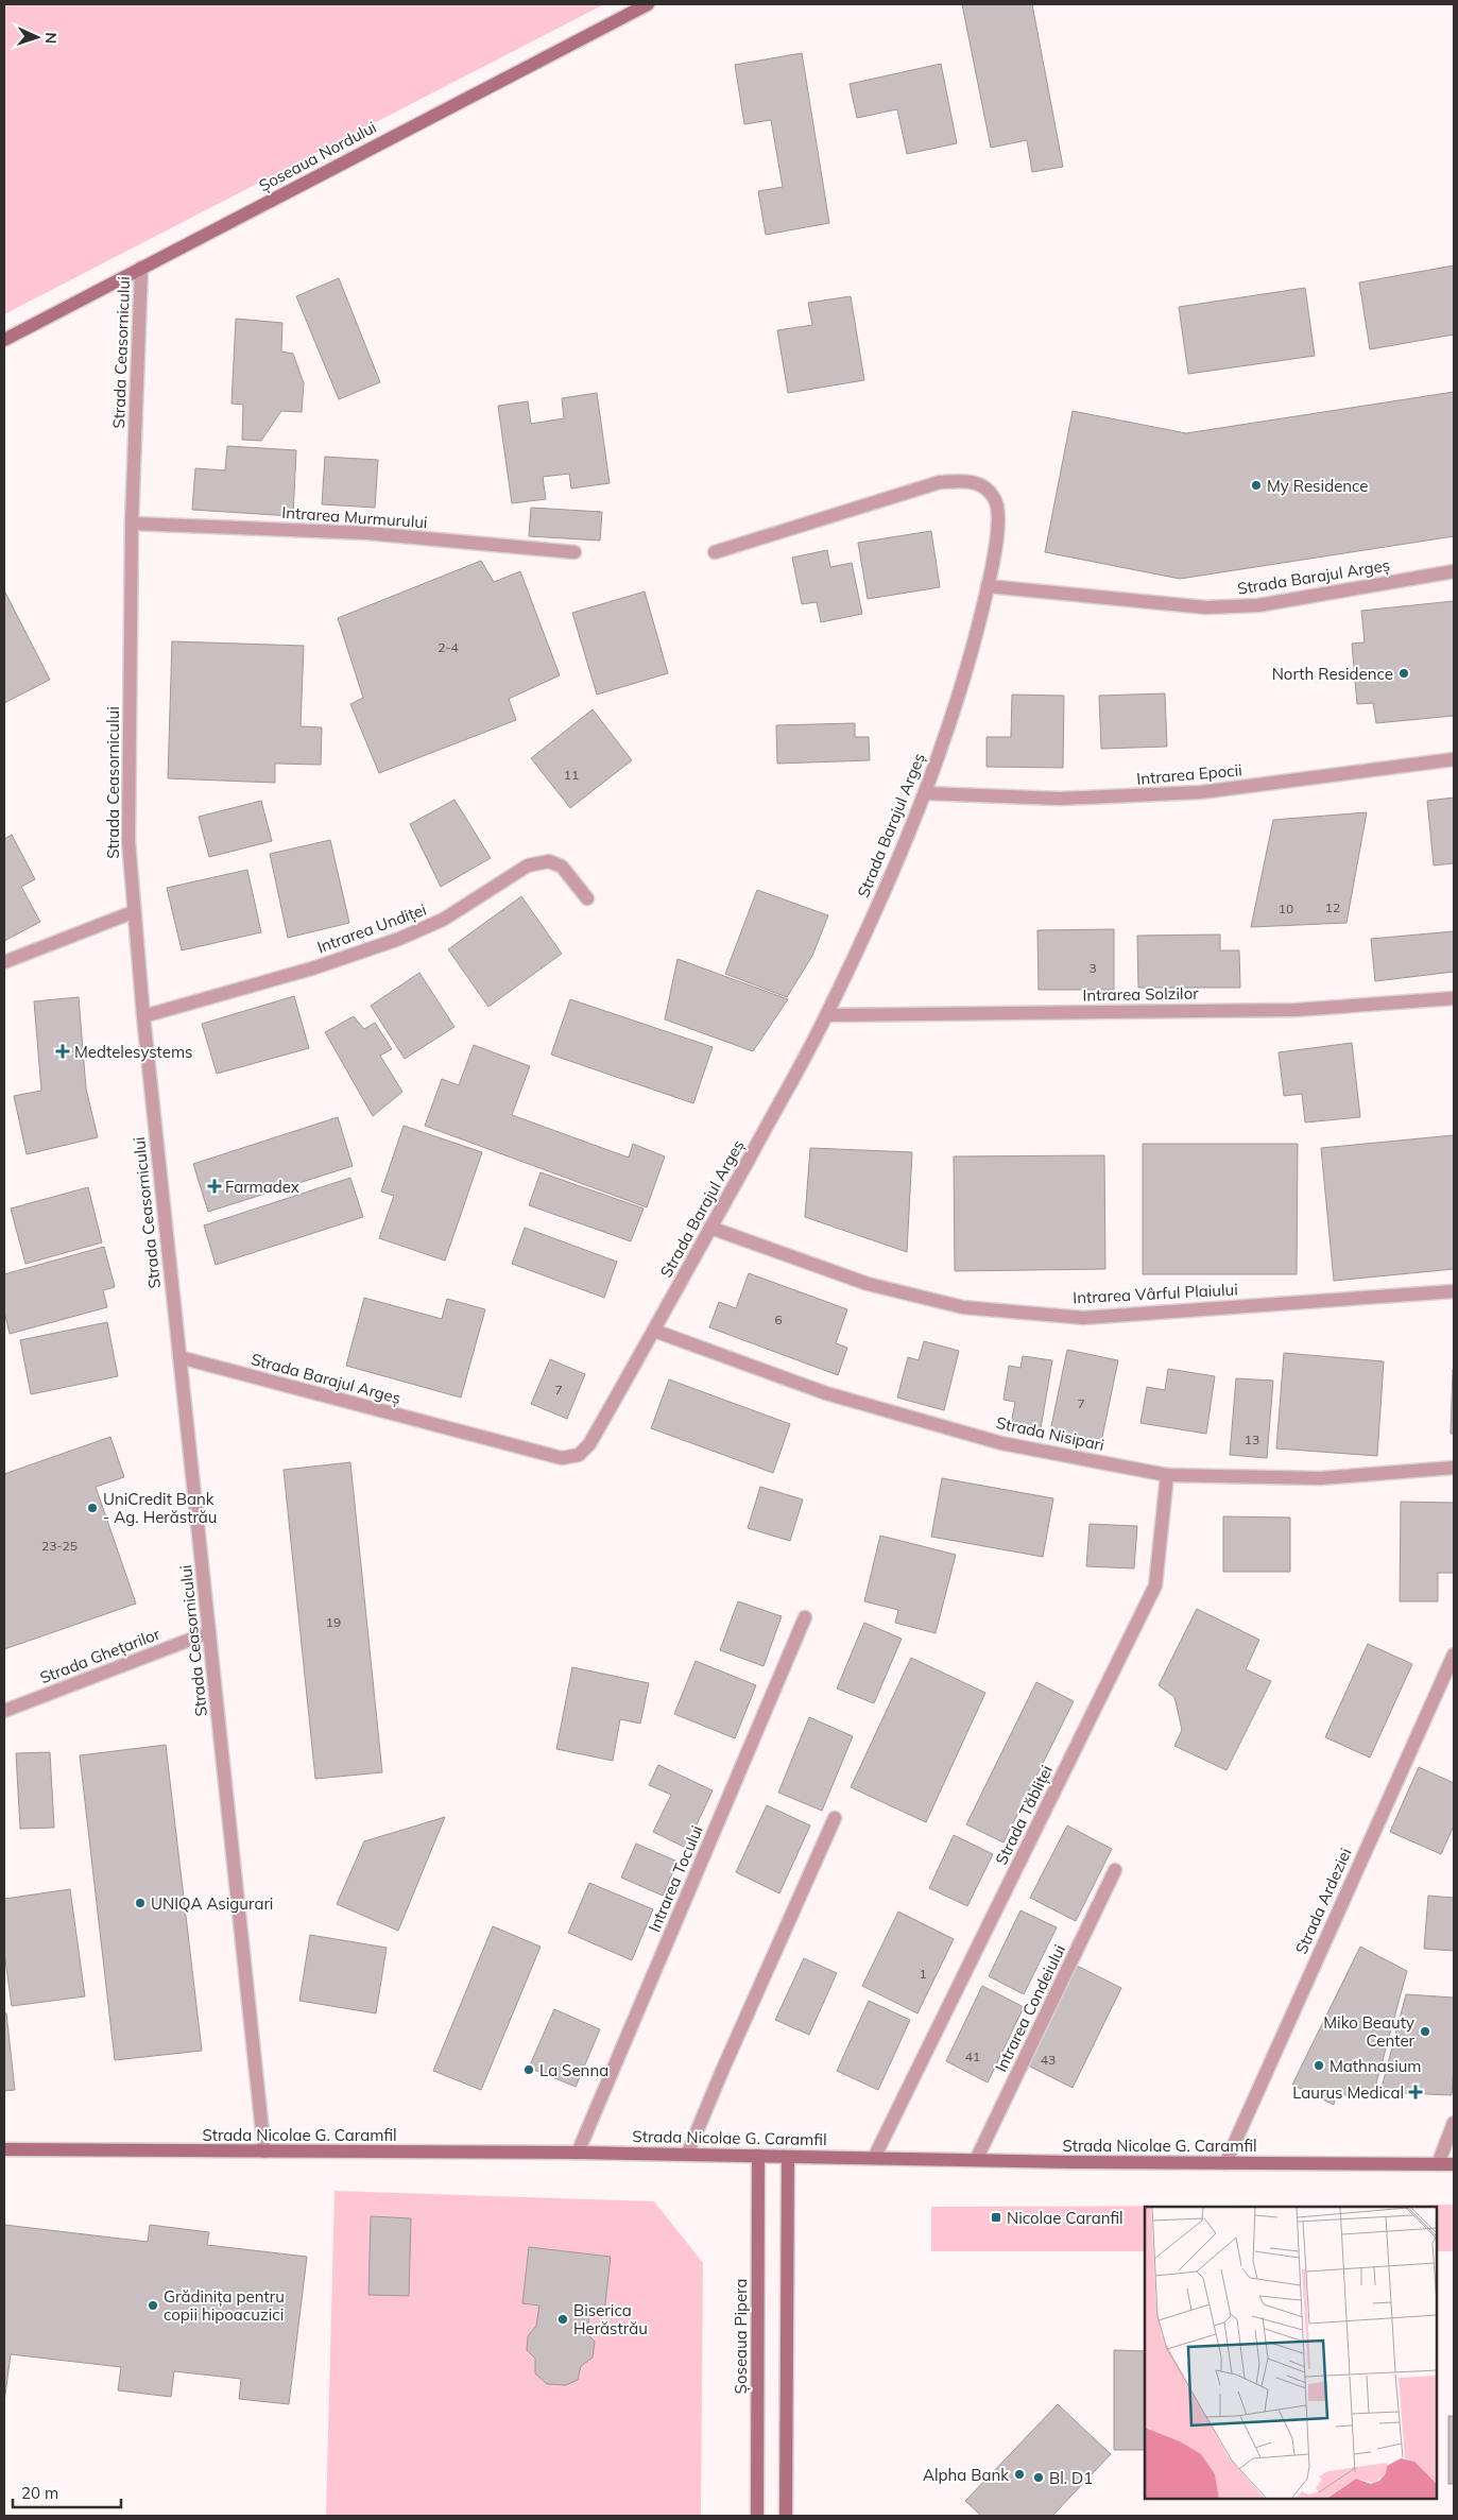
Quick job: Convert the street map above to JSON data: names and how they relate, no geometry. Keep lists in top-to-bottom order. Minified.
{"streets":{"main road":["Șoseaua Nordului","Strada Nicolae G. Caramfil","Șoseaua Pipera"],"street":["Strada Ceasornicului","Intrarea Murmurului","Strada Barajul Argeș","Intrarea Epocii","Intrarea Undiței","Intrarea Solzilor","Intrarea Vârful Plaiului","Strada Nisipari","Strada Ghețarilor","Strada Tăbliței","Intrarea Tocului","Strada Ardeziei","Intrarea Condeiului"]},"crossings":[["Șoseaua Nordului","Strada Ceasornicului"],["Strada Ceasornicului","Intrarea Murmurului"],["Strada Ceasornicului","Strada Barajul Argeș"],["Strada Ceasornicului","Intrarea Undiței"],["Strada Ceasornicului","Strada Ghețarilor"],["Strada Ceasornicului","Strada Nicolae G. Caramfil"],["Strada Barajul Argeș","Intrarea Epocii"],["Strada Barajul Argeș","Intrarea Solzilor"],["Strada Barajul Argeș","Intrarea Vârful Plaiului"],["Strada Barajul Argeș","Strada Nisipari"],["Strada Nisipari","Strada Tăbliței"],["Strada Tăbliței","Strada Nicolae G. Caramfil"],["Intrarea Tocului","Strada Nicolae G. Caramfil"],["Strada Ardeziei","Strada Nicolae G. Caramfil"],["Intrarea Condeiului","Strada Nicolae G. Caramfil"],["Strada Nicolae G. Caramfil","Șoseaua Pipera"]],"places":{"other":["My Residence","North Residence","UniCredit Bank - Ag. Herăstrău","UNIQA Asigurari","Miko Beauty Center","Mathnasium","La Senna","Grădinița pentru copii hipoacuzici","Biserica Herăstrău","Alpha Bank","Bl. D1"],"health":["Medtelesystems","Farmadex","Laurus Medical"],"transit":["Nicolae Caranfil"]},"house_numbers":["2-4","11","12","10","3","6","7","7","13","23-25","19","1","41","43"],"scale_bar":"20 m","north":"right"}
